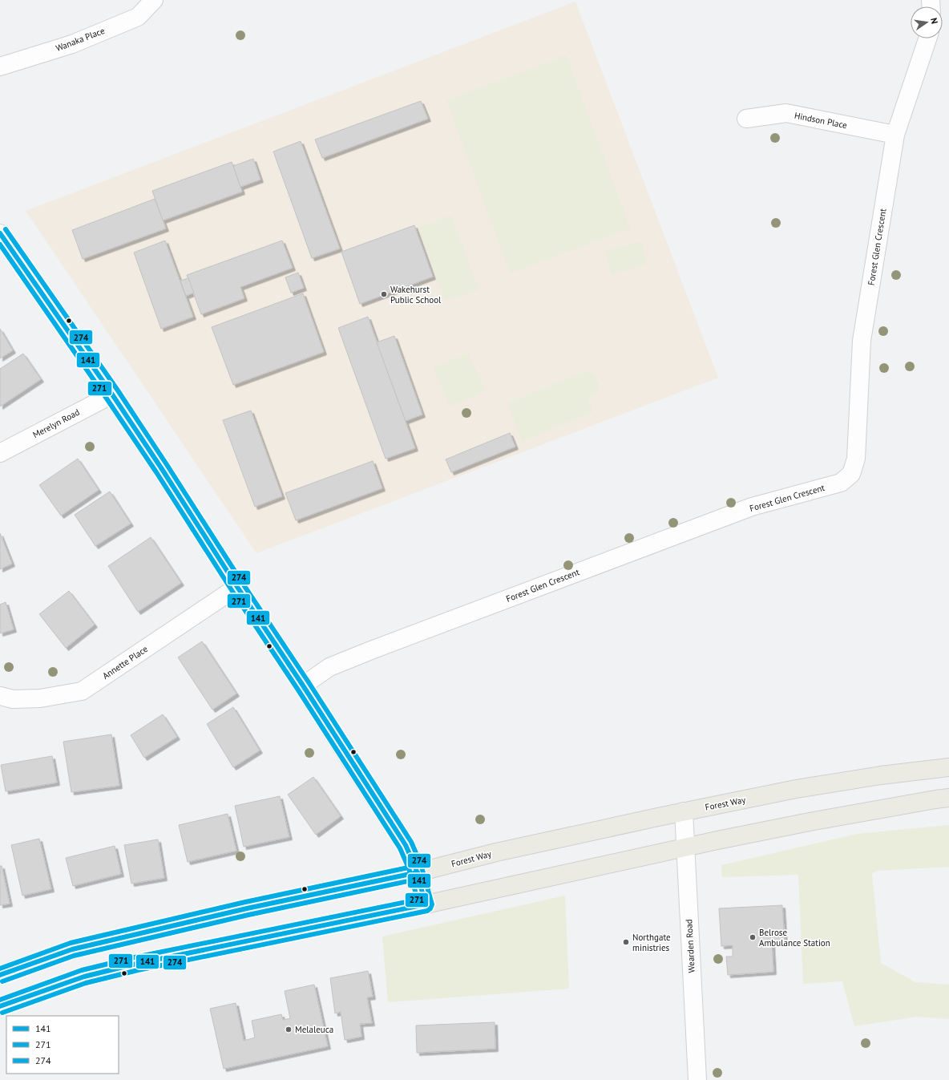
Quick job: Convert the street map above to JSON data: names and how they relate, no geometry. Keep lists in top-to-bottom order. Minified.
{"streets":{"main road":["Forest Way"],"street":["Wanaka Place","Hindson Place","Forest Glen Crescent","Merelyn Road","Annette Place","Wearden Road"]},"crossings":[["Hindson Place","Forest Glen Crescent"],["Forest Way","Wearden Road"]],"places":["Wakehurst Public School","Belrose Ambulance Station","Northgate ministries","Melaleuca"],"lines":["transit line 274","transit line 141","transit line 271"],"legend":["141","271","274"],"north":"right"}
